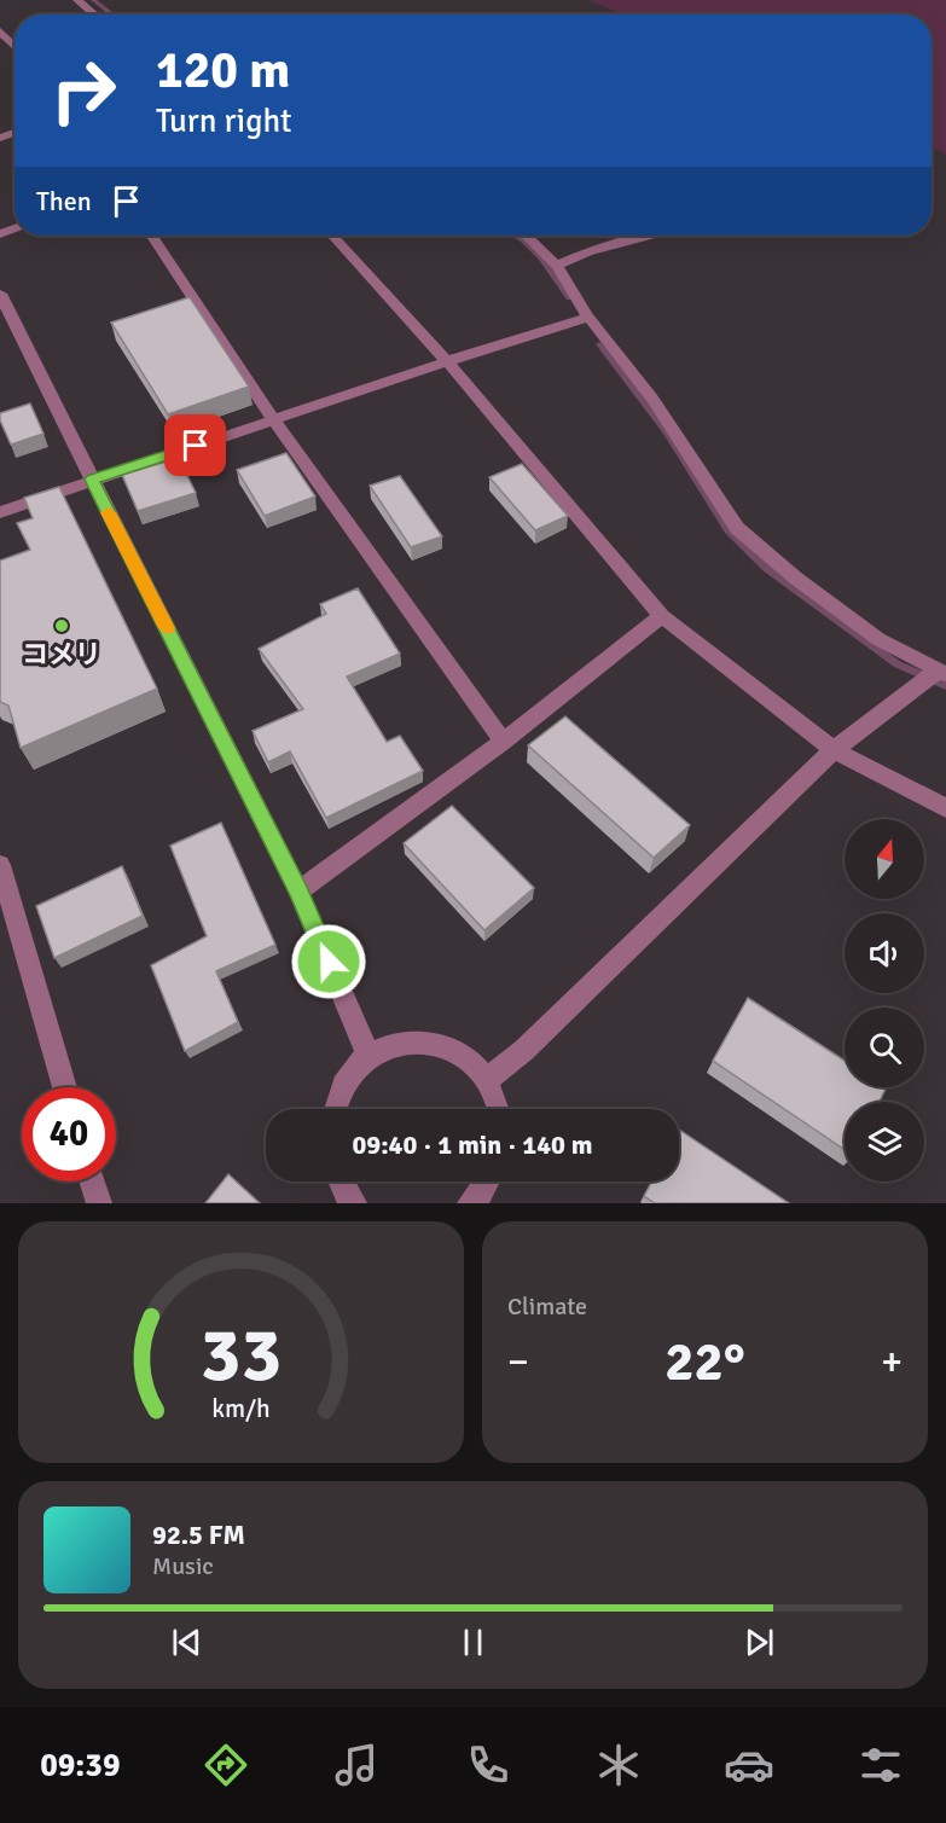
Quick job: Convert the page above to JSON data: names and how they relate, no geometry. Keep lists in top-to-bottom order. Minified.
{"places":["コメリ"],"north":"top","page":{"turn":["120 m","Turn right"],"then":"Then","limit":"40","trip":"09:40 · 1 min · 140 m","tile":"Climate","heat":["−","22°","+"],"song":["92.5 FM","Music"],"tabs":"09:39","gauge":["33","km/h"]}}
